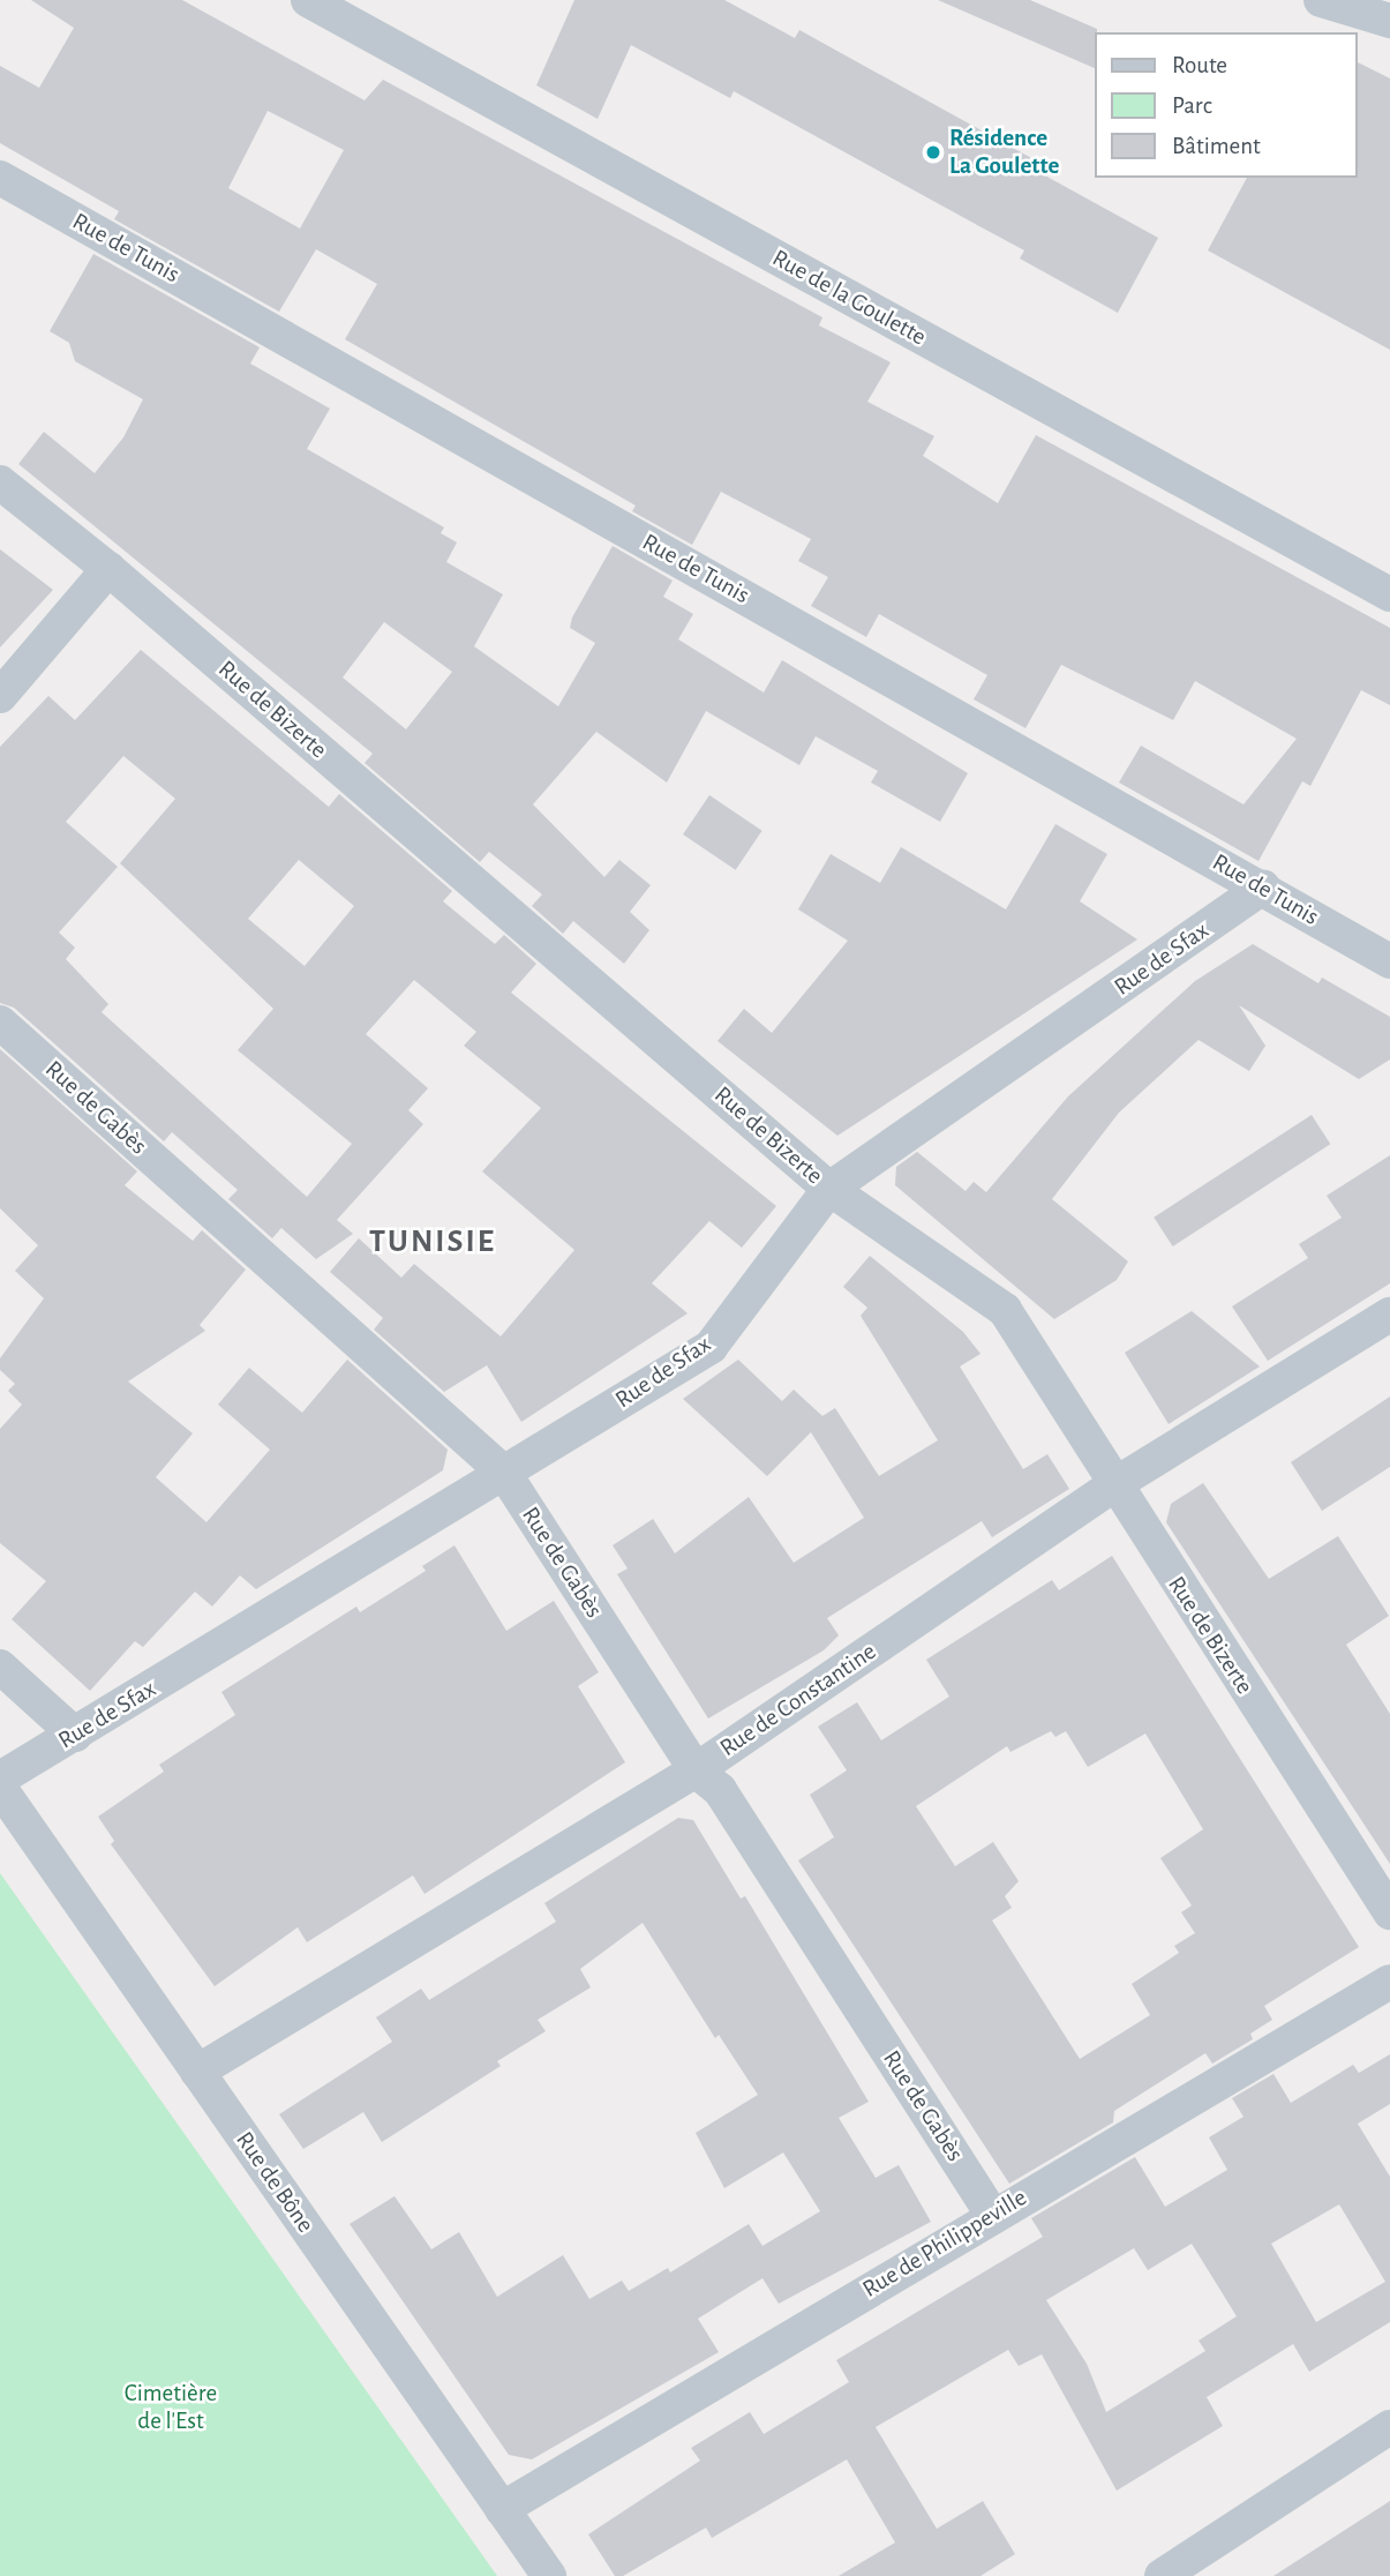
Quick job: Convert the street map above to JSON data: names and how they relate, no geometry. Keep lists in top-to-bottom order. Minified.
{"streets":{"street":["Rue de Tunis","Rue de la Goulette","Rue de Bizerte","Rue de Sfax","Rue de Gabès","Rue de Constantine","Rue de Bône","Rue de Philippeville"]},"crossings":[["Rue de Tunis","Rue de Sfax"],["Rue de Bizerte","Rue de Sfax"],["Rue de Bizerte","Rue de Constantine"],["Rue de Sfax","Rue de Gabès"],["Rue de Gabès","Rue de Constantine"],["Rue de Gabès","Rue de Philippeville"],["Rue de Constantine","Rue de Bône"],["Rue de Bône","Rue de Philippeville"]],"districts":["TUNISIE"],"parks":["Cimetière de l'Est"],"places":["Résidence La Goulette"],"legend":["Route","Parc","Bâtiment"]}
